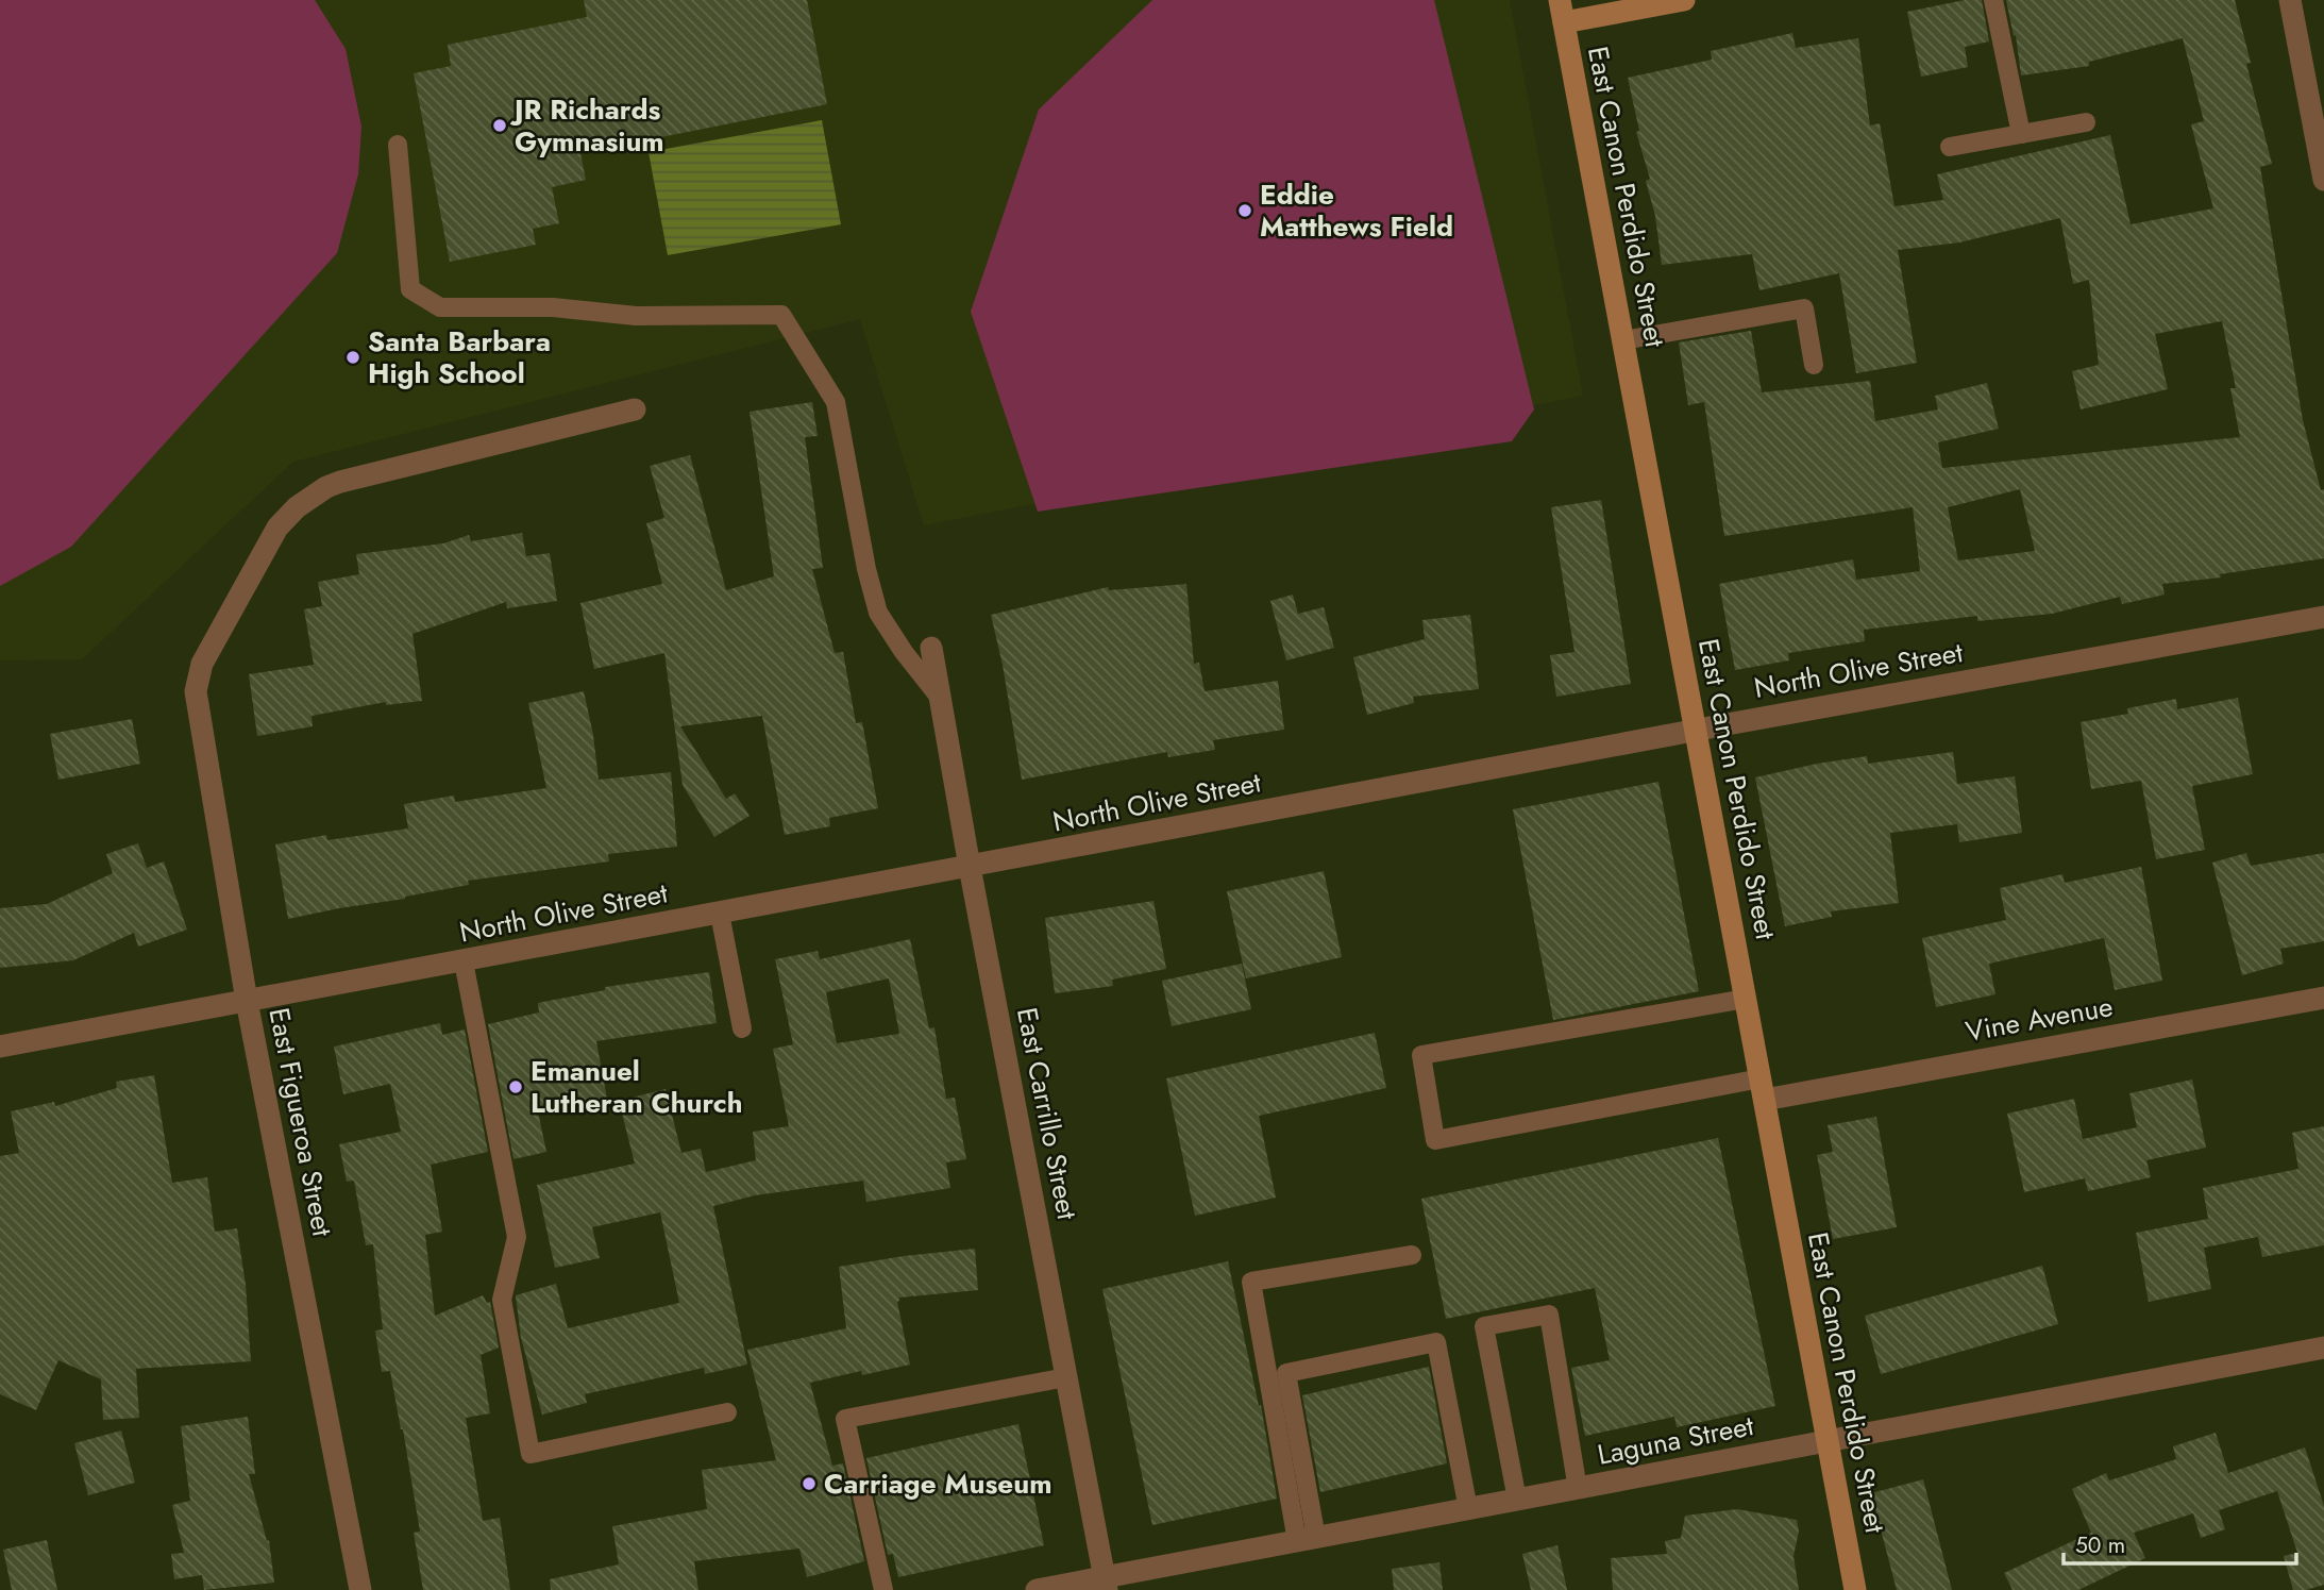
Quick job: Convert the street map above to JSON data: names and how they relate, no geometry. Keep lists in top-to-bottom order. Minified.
{"streets":{"street":["East Canon Perdido Street","North Olive Street","Vine Avenue","East Carrillo Street","East Figueroa Street","Laguna Street"]},"crossings":[["East Canon Perdido Street","North Olive Street"],["East Canon Perdido Street","Vine Avenue"],["East Canon Perdido Street","Laguna Street"],["North Olive Street","East Carrillo Street"],["North Olive Street","East Figueroa Street"],["East Carrillo Street","Laguna Street"]],"places":["JR Richards Gymnasium","Eddie Matthews Field","Santa Barbara High School","Emanuel Lutheran Church","Carriage Museum"],"scale_bar":"50 m"}
